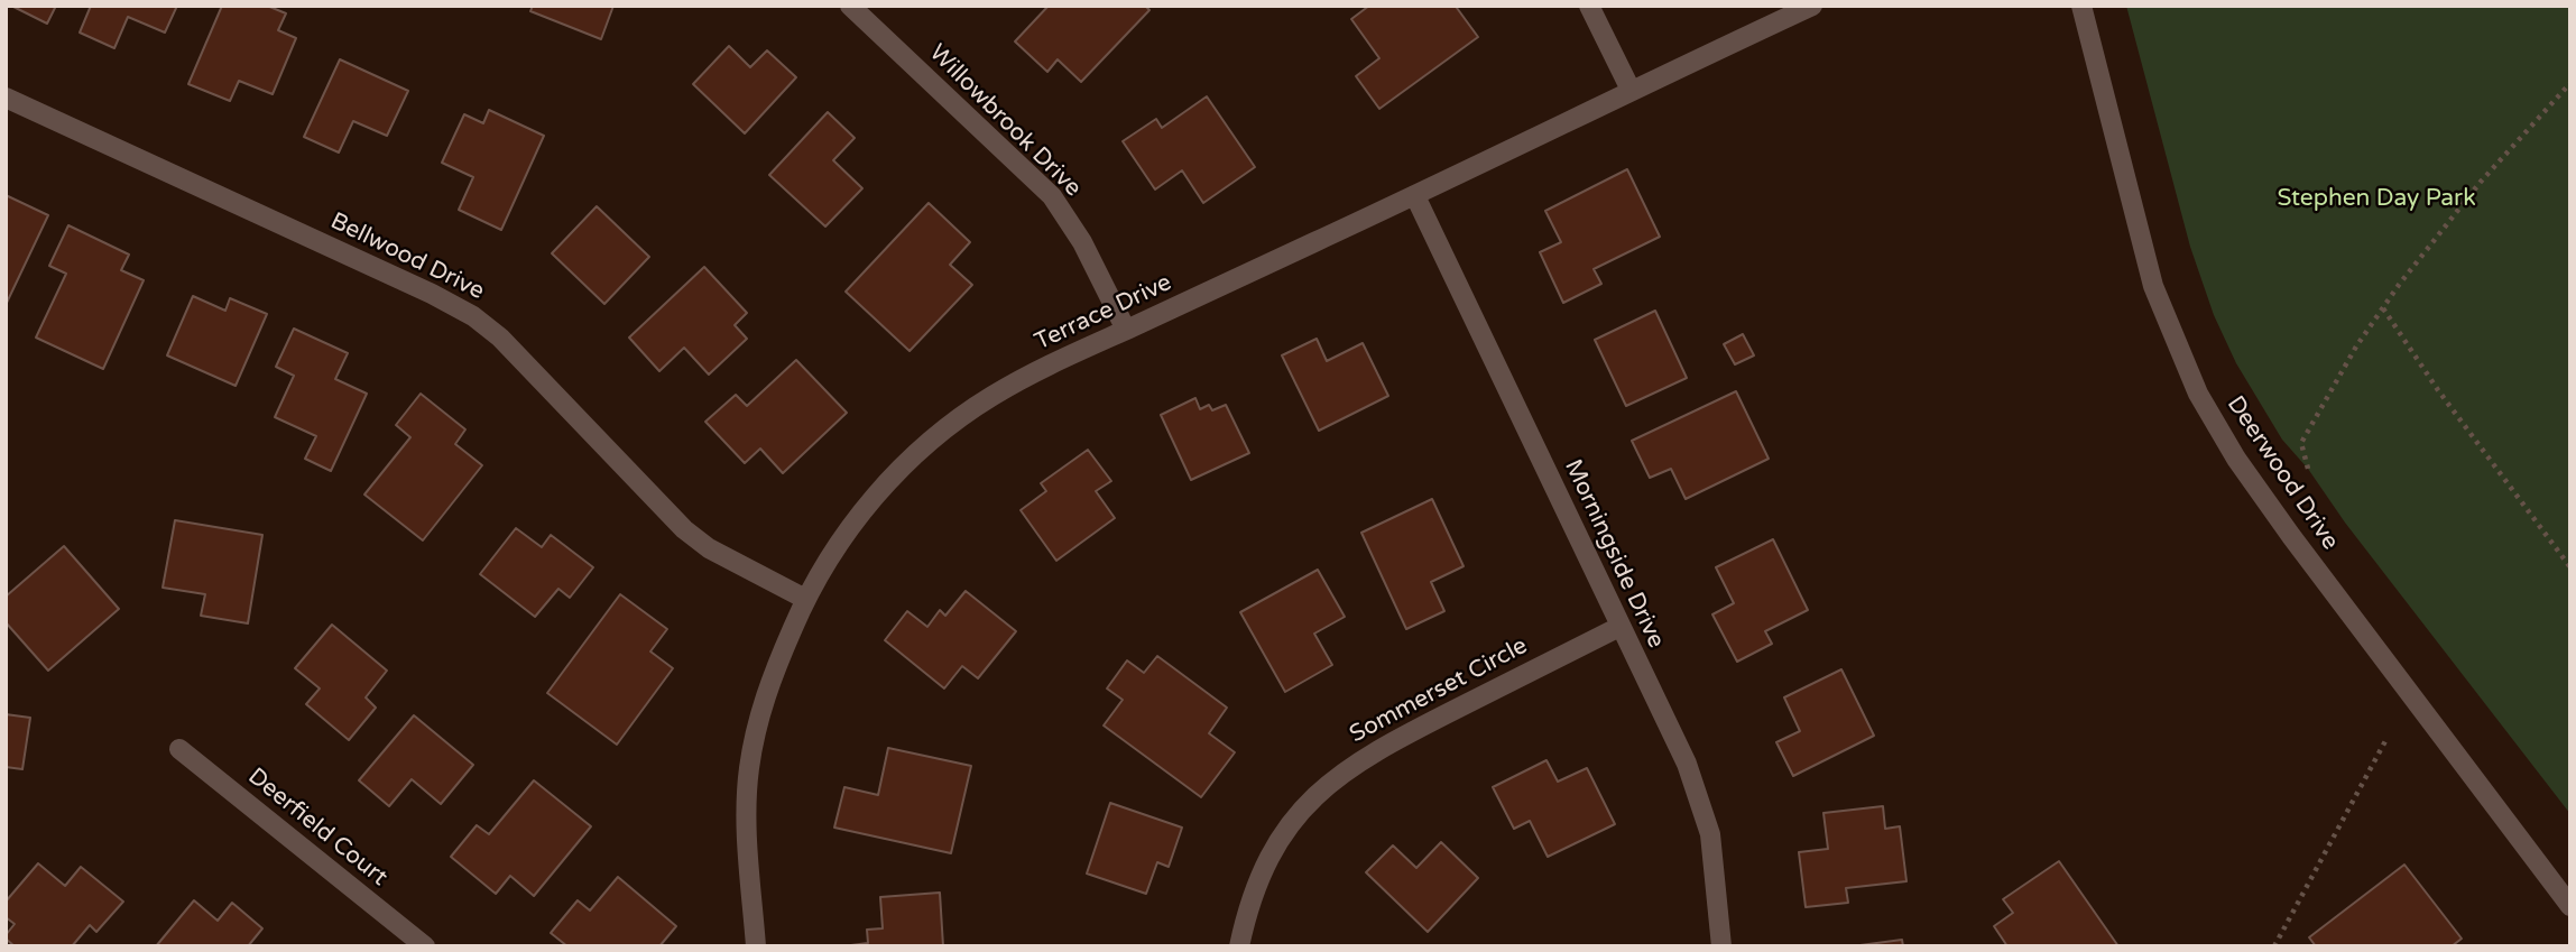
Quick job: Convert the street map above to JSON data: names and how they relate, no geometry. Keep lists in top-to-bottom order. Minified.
{"streets":{"street":["Willowbrook Drive","Bellwood Drive","Terrace Drive","Deerwood Drive","Morningside Drive","Sommerset Circle","Deerfield Court"]},"crossings":[["Willowbrook Drive","Terrace Drive"],["Bellwood Drive","Terrace Drive"],["Terrace Drive","Morningside Drive"],["Morningside Drive","Sommerset Circle"]],"parks":["Stephen Day Park"]}
